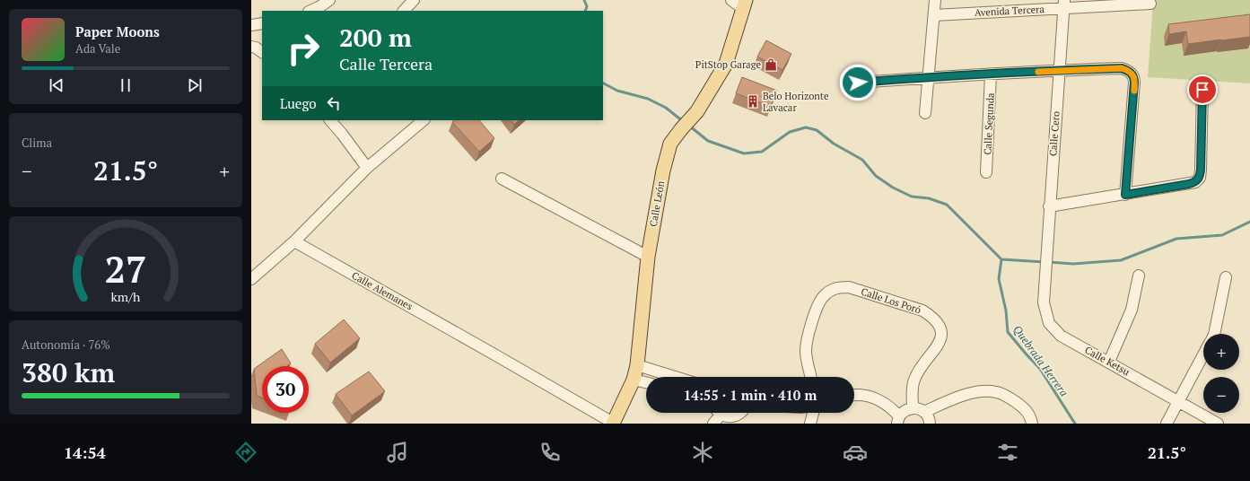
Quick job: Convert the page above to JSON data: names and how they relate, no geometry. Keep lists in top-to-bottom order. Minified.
{"streets":{"main road":["Calle León"],"street":["Avenida Tercera","Calle Segunda","Calle Cero","Calle Alemanes","Calle Los Poró","Calle Ketsu"]},"crossings":[["Avenida Tercera","Calle Cero"],["Calle Cero","Calle Ketsu"],["Calle León","Calle Alemanes"]],"water":["Quebrada Herrera"],"places":{"shop":["PitStop Garage"],"building":["Belo Horizonte Lavacar"]},"page":{"turn":["200 m","Calle Tercera"],"song":["Paper Moons","Ada Vale"],"then":"Luego","tile":["Clima",["Autonomía · 76%","380 km"]],"heat":["−","21.5°","+"],"map_buttons":["+","−"],"limit":"30","trip":"14:55 · 1 min · 410 m","tabs":["14:54","21.5°"],"gauge":["27","km/h"]}}
